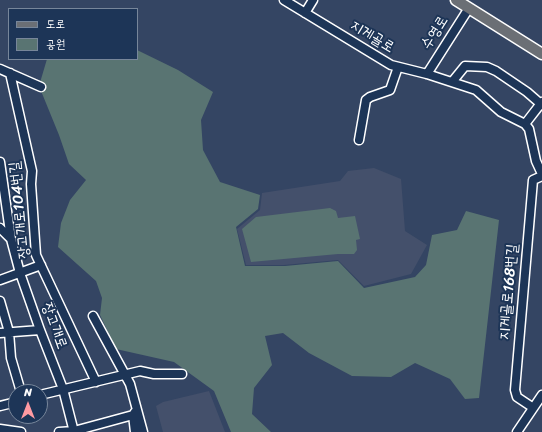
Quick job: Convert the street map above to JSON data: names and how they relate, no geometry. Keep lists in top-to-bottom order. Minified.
{"streets":{"main road":["수영로"],"street":["지게골로","장고개로104번길","지게골로168번길","장고개로"]},"crossings":[["수영로","지게골로"]],"legend":["도로","공원"],"north":"top"}
